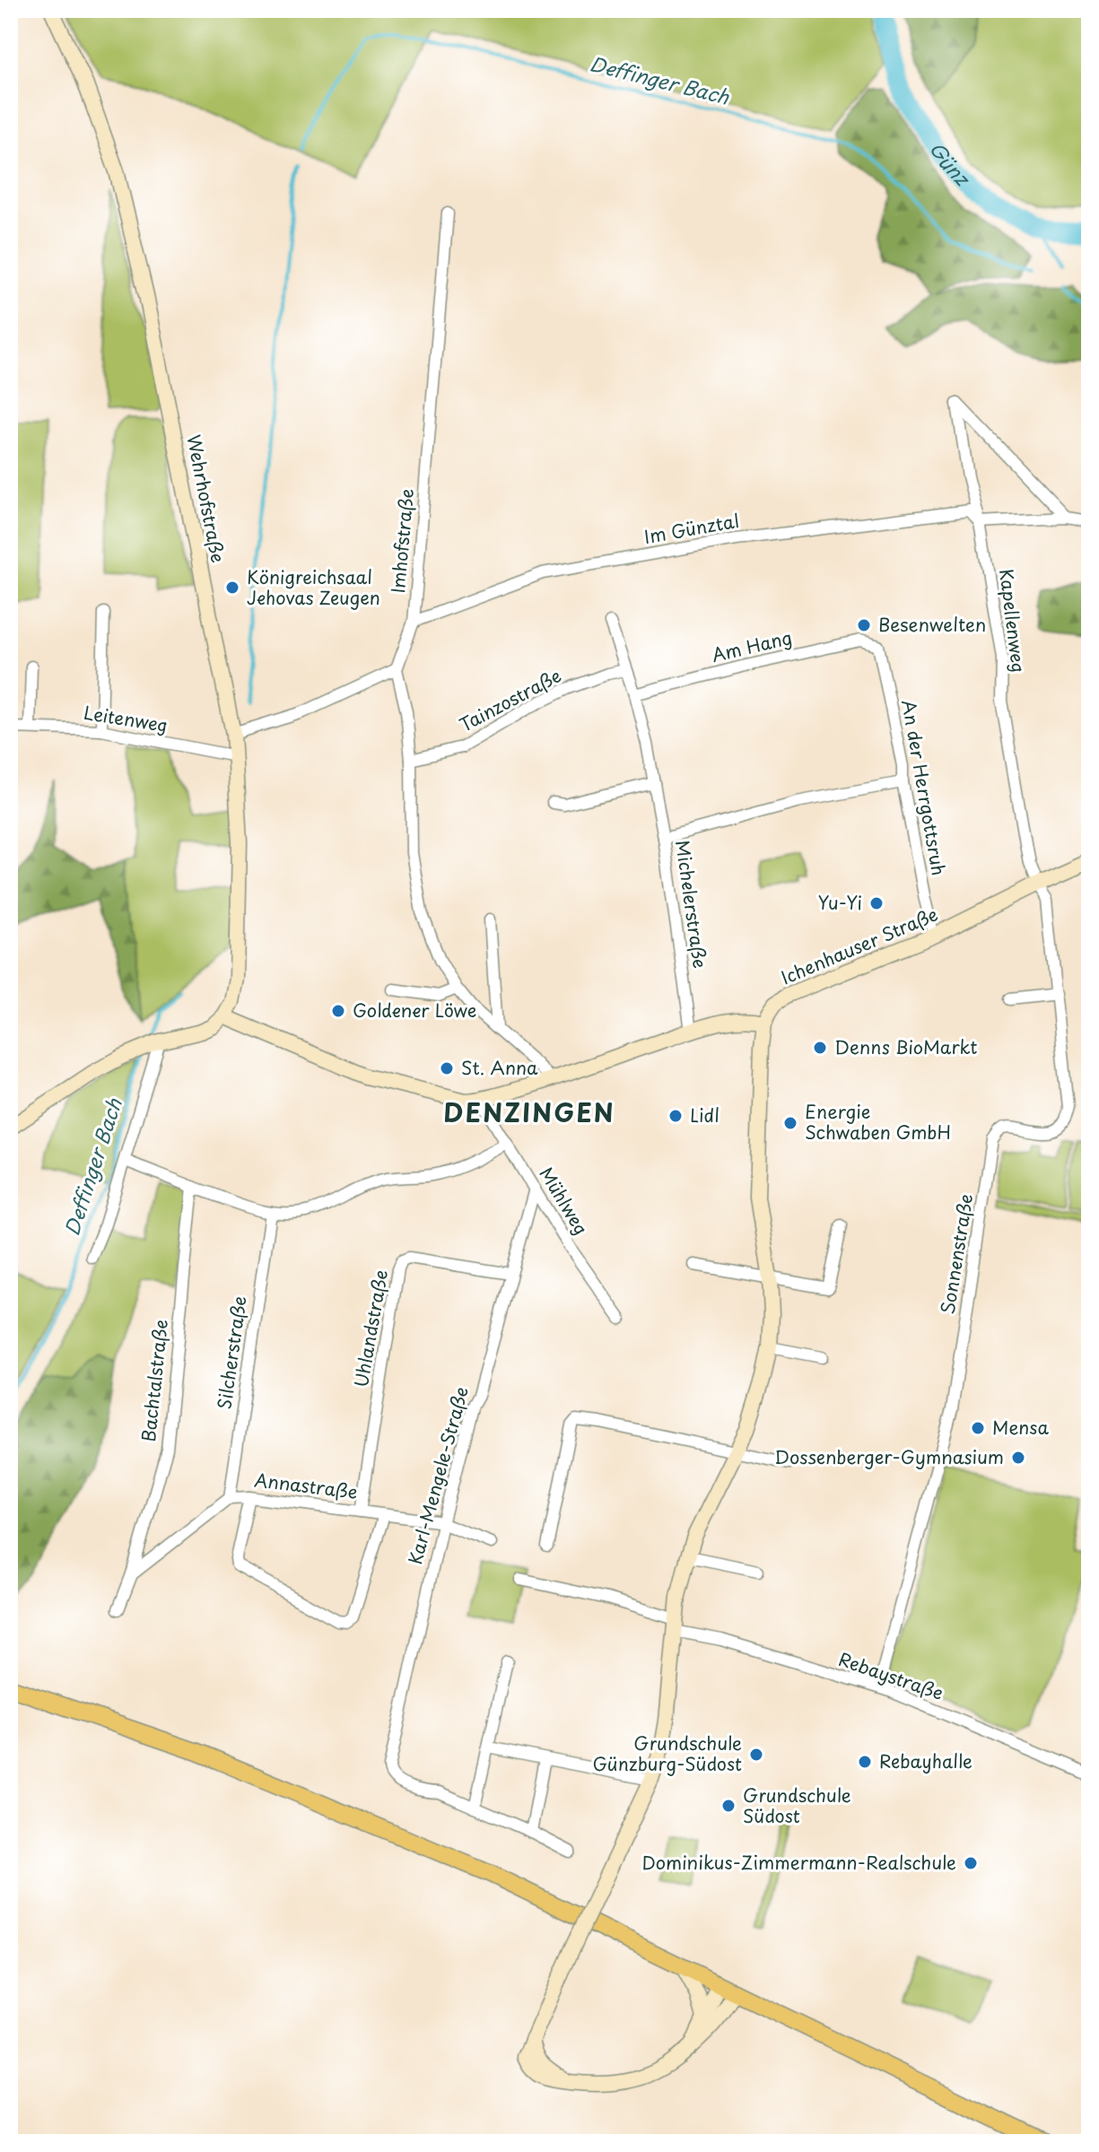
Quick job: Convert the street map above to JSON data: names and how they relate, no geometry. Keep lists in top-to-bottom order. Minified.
{"streets":{"street":["Wehrhofstraße","Im Günztal","Imhofstraße","Kapellenweg","Am Hang","Tainzostraße","Leitenweg","An der Herrgottsruh","Michelerstraße","Ichenhauser Straße","Mühlweg","Sonnenstraße","Uhlandstraße","Silcherstraße","Bachtalstraße","Karl-Mengele-Straße","Annastraße","Rebaystraße"]},"crossings":[["Wehrhofstraße","Leitenweg"],["Im Günztal","Imhofstraße"],["Im Günztal","Kapellenweg"],["Kapellenweg","Ichenhauser Straße"],["Kapellenweg","Sonnenstraße"],["Am Hang","An der Herrgottsruh"],["Am Hang","Michelerstraße"],["Tainzostraße","Michelerstraße"],["An der Herrgottsruh","Ichenhauser Straße"],["Ichenhauser Straße","Sonnenstraße"],["Mühlweg","Karl-Mengele-Straße"],["Sonnenstraße","Rebaystraße"],["Uhlandstraße","Karl-Mengele-Straße"],["Uhlandstraße","Annastraße"],["Silcherstraße","Annastraße"],["Bachtalstraße","Annastraße"],["Karl-Mengele-Straße","Annastraße"]],"districts":["DENZINGEN"],"water":["Deffinger Bach","Günz"],"places":["Königreichsaal Jehovas Zeugen","Besenwelten","Yu-Yi","Goldener Löwe","Denns BioMarkt","St. Anna","Lidl","Energie Schwaben GmbH","Mensa","Dossenberger-Gymnasium","Grundschule Günzburg-Südost","Rebayhalle","Grundschule Südost","Dominikus-Zimmermann-Realschule"]}
